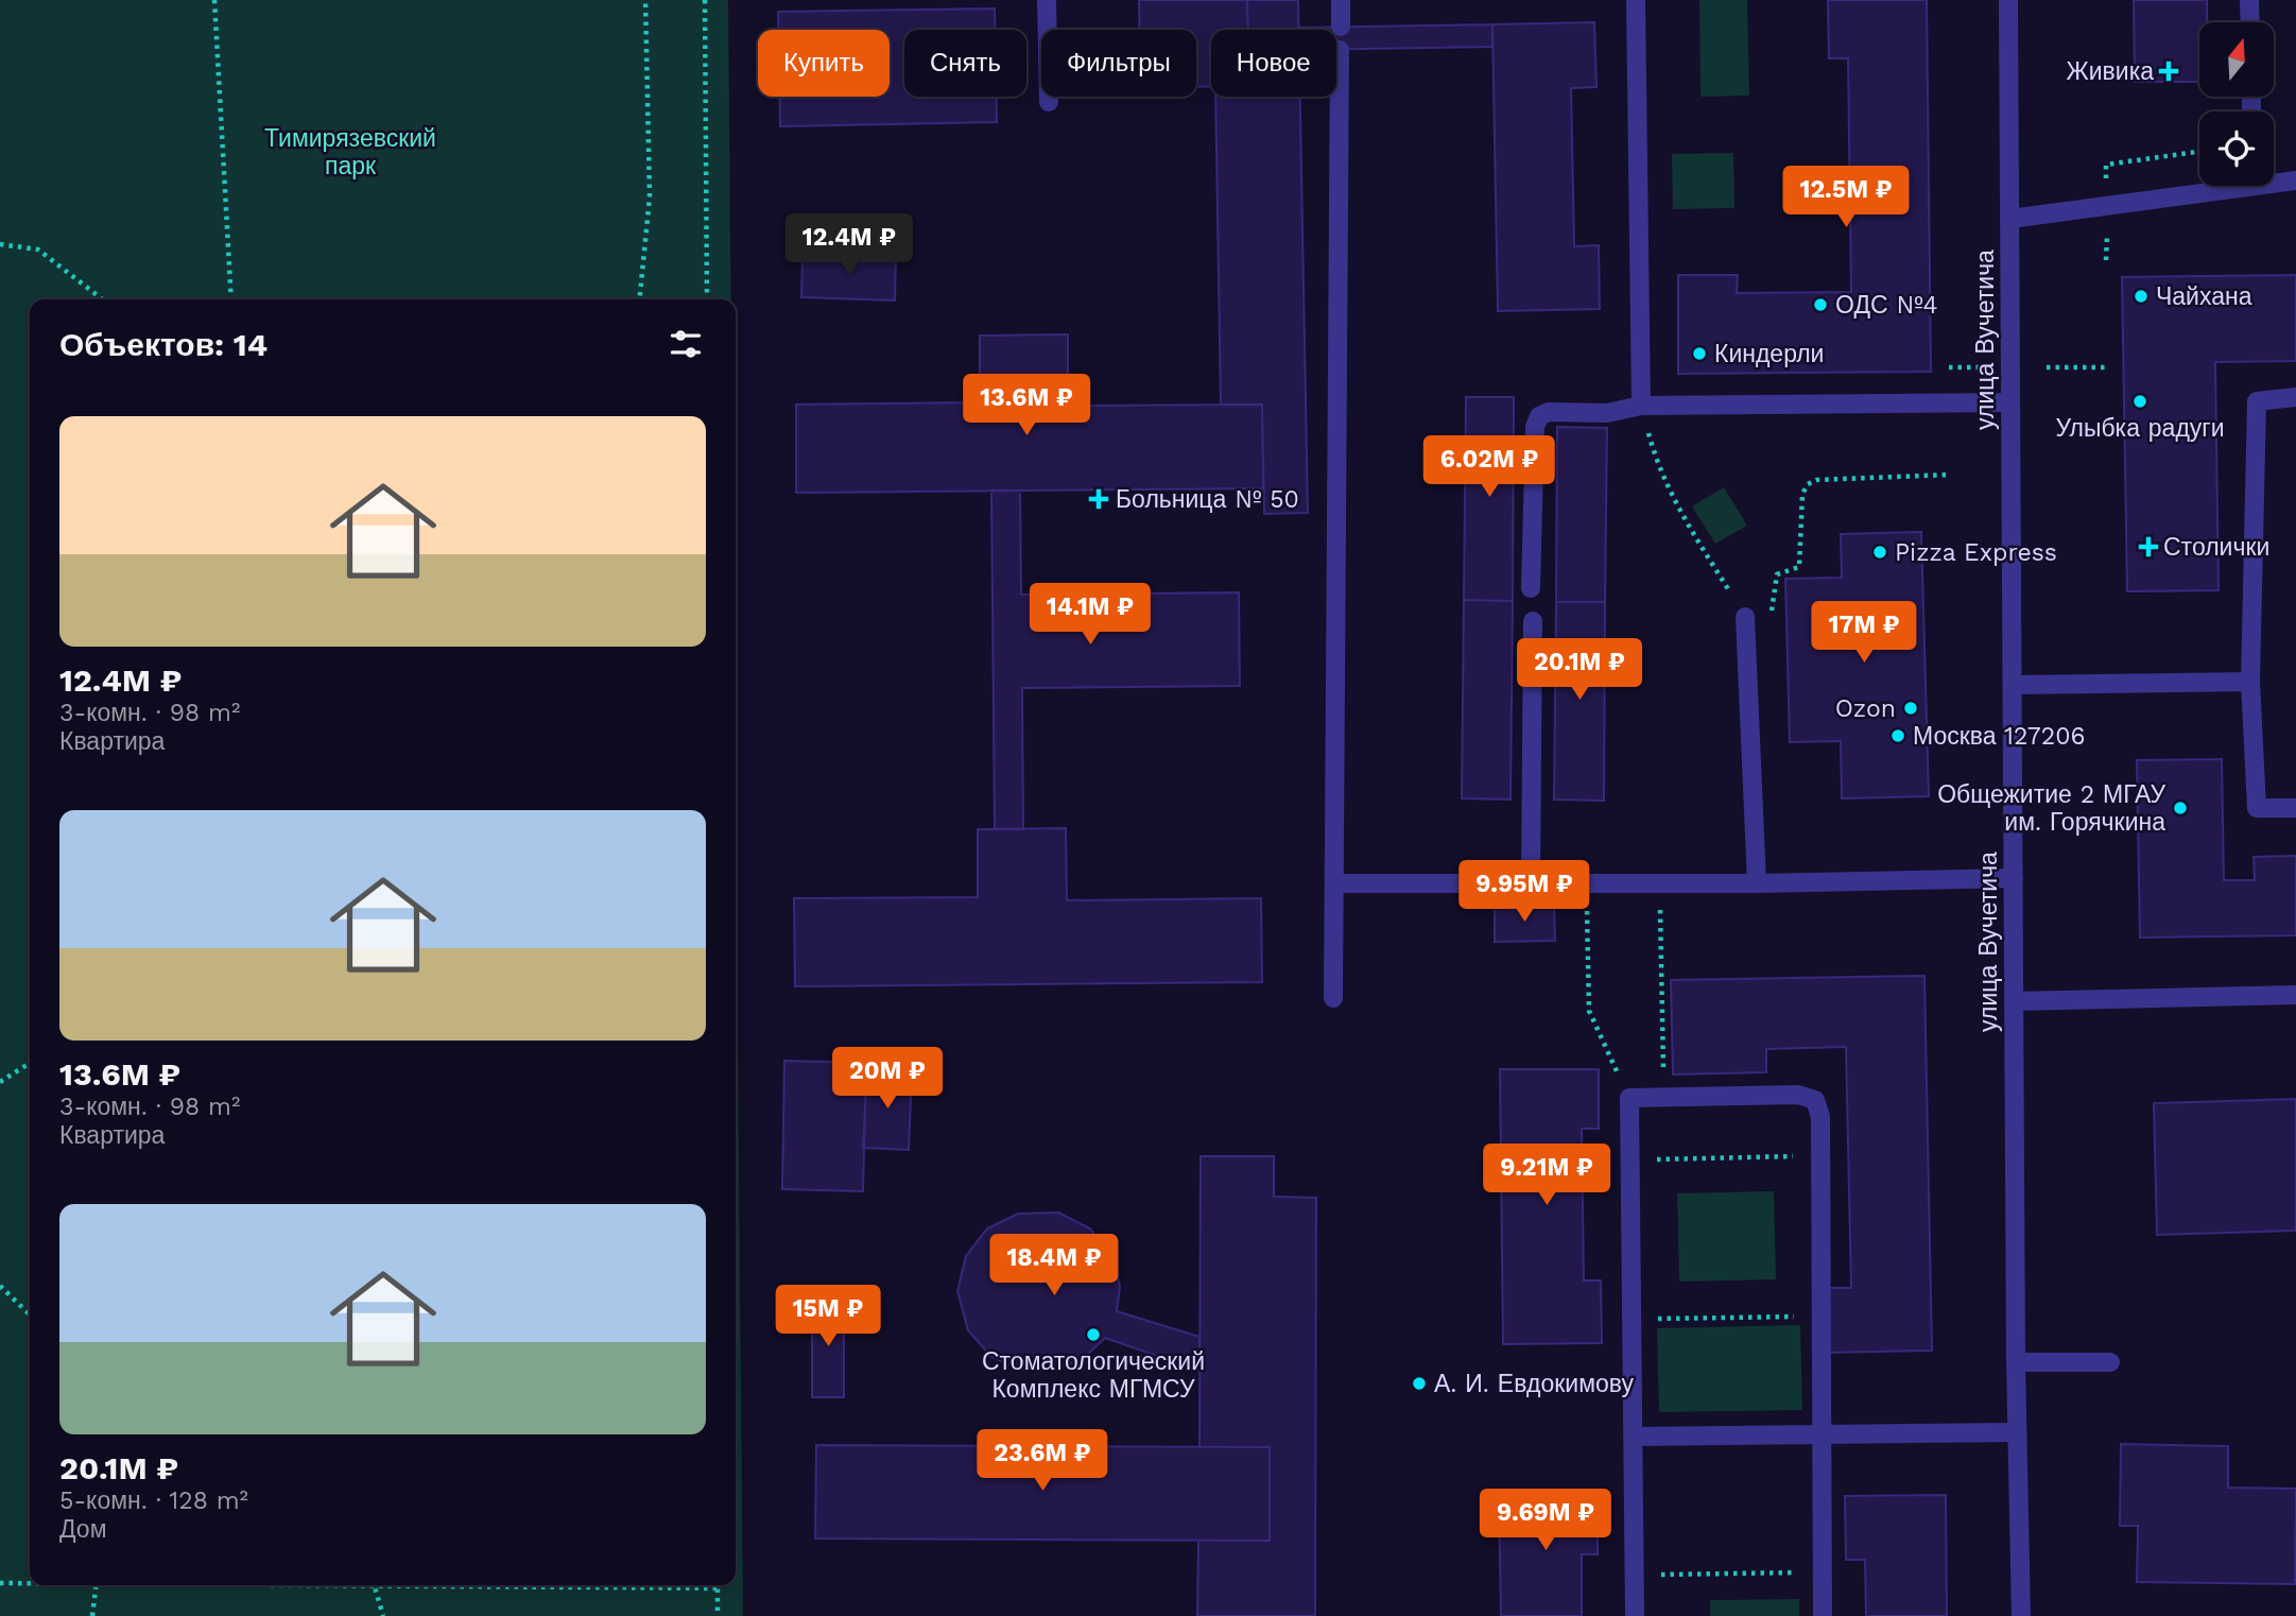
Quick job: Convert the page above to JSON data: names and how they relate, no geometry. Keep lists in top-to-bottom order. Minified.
{"streets":{"street":["улица Вучетича"]},"parks":["Тимирязевский парк"],"places":{"health":["Живика","Больница № 50","Столички"],"other":["Чайхана","ОДС №4","Киндерли","Улыбка радуги","Pizza Express","Ozon","Москва 127206","Общежитие 2 МГАУ им. Горячкина","Стоматологический Комплекс МГМСУ","А. И. Евдокимову"]},"north":"top","page":{"chip":["Купить","Снять","Фильтры","Новое"],"price":["12.5M ₽","12.4M ₽","13.6M ₽","6.02M ₽","14.1M ₽","17M ₽","20.1M ₽","9.95M ₽","20M ₽","9.21M ₽","18.4M ₽","15M ₽","23.6M ₽","9.69M ₽"],"heading":"Объектов: 14","list":[{"name":"12.4M ₽","note":"3-комн. · 98 m² · Квартира"},{"name":"13.6M ₽","note":"3-комн. · 98 m² · Квартира"},{"name":"20.1M ₽","note":"5-комн. · 128 m² · Дом"}]}}
